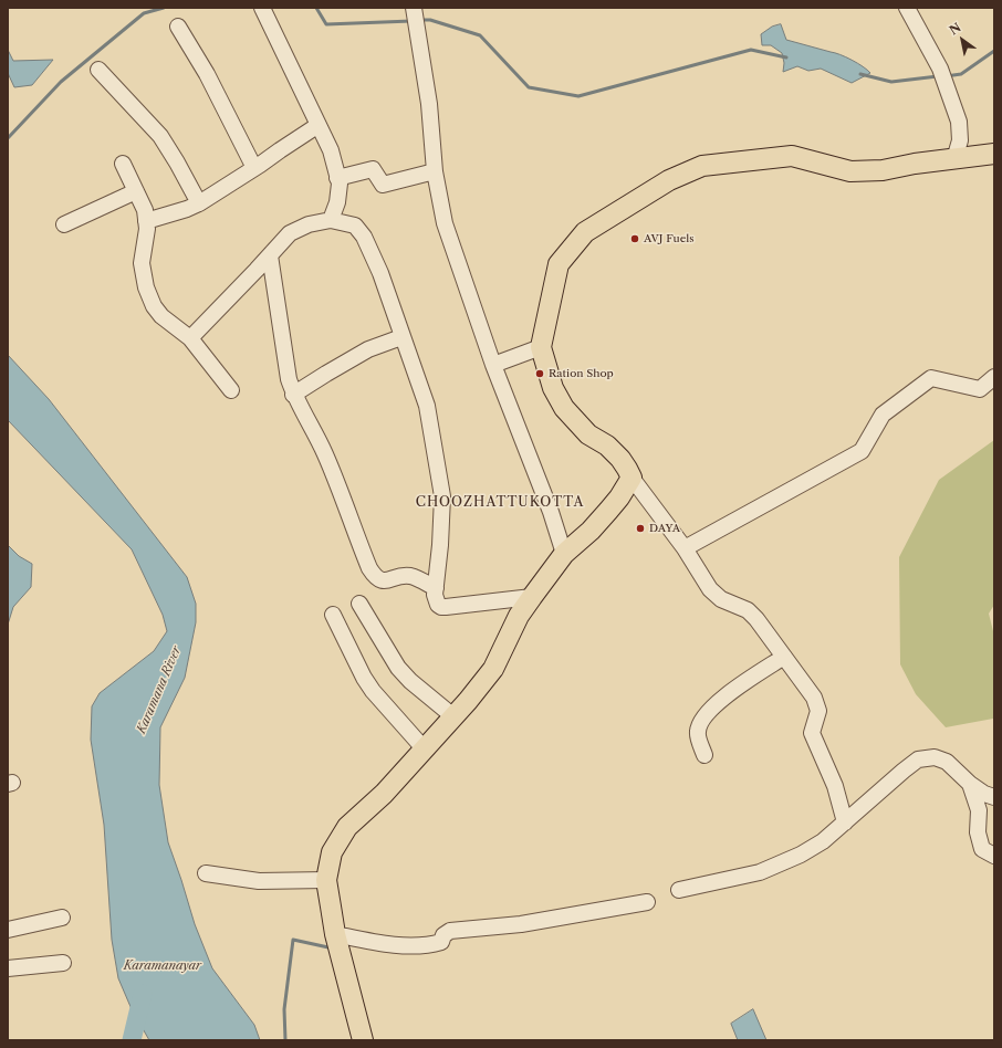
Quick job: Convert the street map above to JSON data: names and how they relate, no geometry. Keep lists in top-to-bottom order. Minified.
{"districts":["CHOOZHATTUKOTTA"],"water":["Karamana River","Karamanayar"],"places":["AVJ Fuels","Ration Shop","DAYA"],"north":"top left"}
